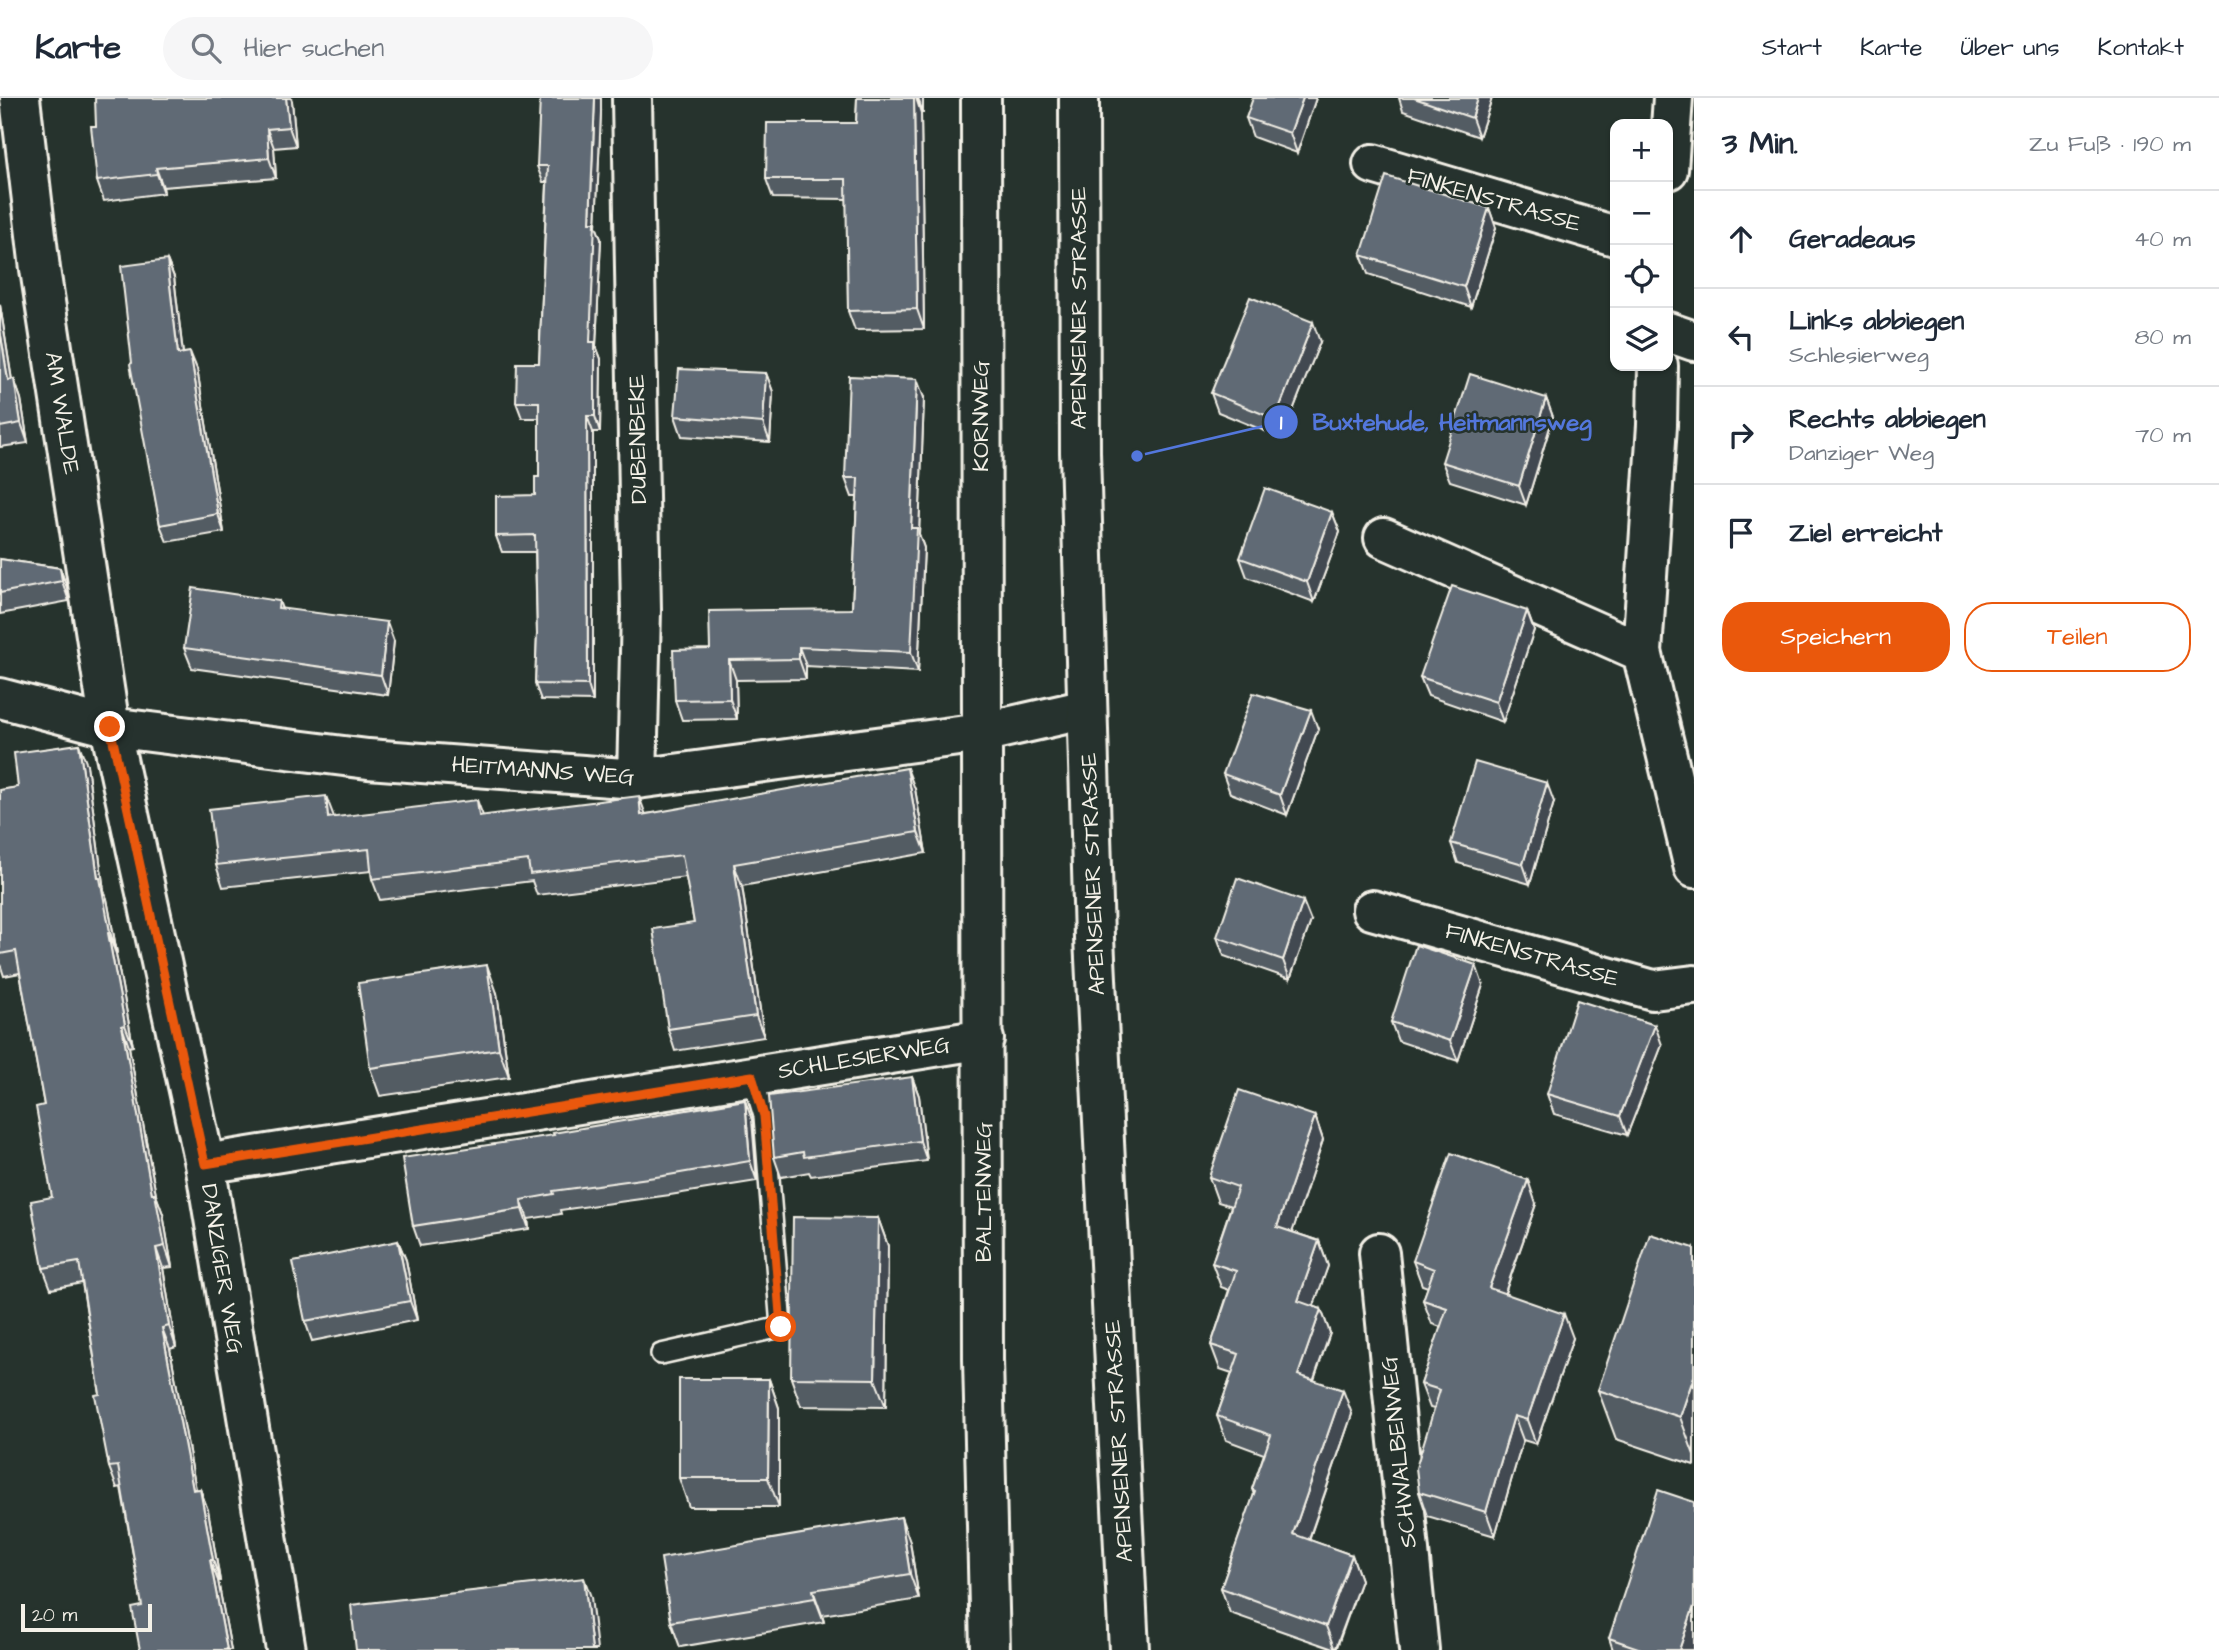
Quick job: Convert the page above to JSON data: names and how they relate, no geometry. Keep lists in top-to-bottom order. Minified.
{"streets":{"street":["FINKENSTRASSE","APENSENER STRASSE","AM WALDE","KORNWEG","DUBENBEKE","HEITMANNS WEG","SCHLESIERWEG","BALTENWEG","DANZIGER WEG","SCHWALBENWEG"]},"crossings":[["APENSENER STRASSE","HEITMANNS WEG"],["AM WALDE","HEITMANNS WEG"],["AM WALDE","DANZIGER WEG"],["KORNWEG","HEITMANNS WEG"],["KORNWEG","BALTENWEG"],["DUBENBEKE","HEITMANNS WEG"],["HEITMANNS WEG","BALTENWEG"],["HEITMANNS WEG","DANZIGER WEG"],["SCHLESIERWEG","BALTENWEG"],["SCHLESIERWEG","DANZIGER WEG"]],"places":["Buxtehude, Heitmannsweg"],"scale_bar":"20 m","page":{"header":"Karte","search":"Hier suchen","nav":["Start","Karte","Über uns","Kontakt"],"heading":["3 Min.","Zu Fuß · 190 m"],"map_buttons":["+","−"],"list":[["Geradeaus","40 m"],["Links abbiegen","Schlesierweg","80 m"],["Rechts abbiegen","Danziger Weg","70 m"],"Ziel erreicht"],"buttons":["Speichern","Teilen"],"scale":"20 m"}}
